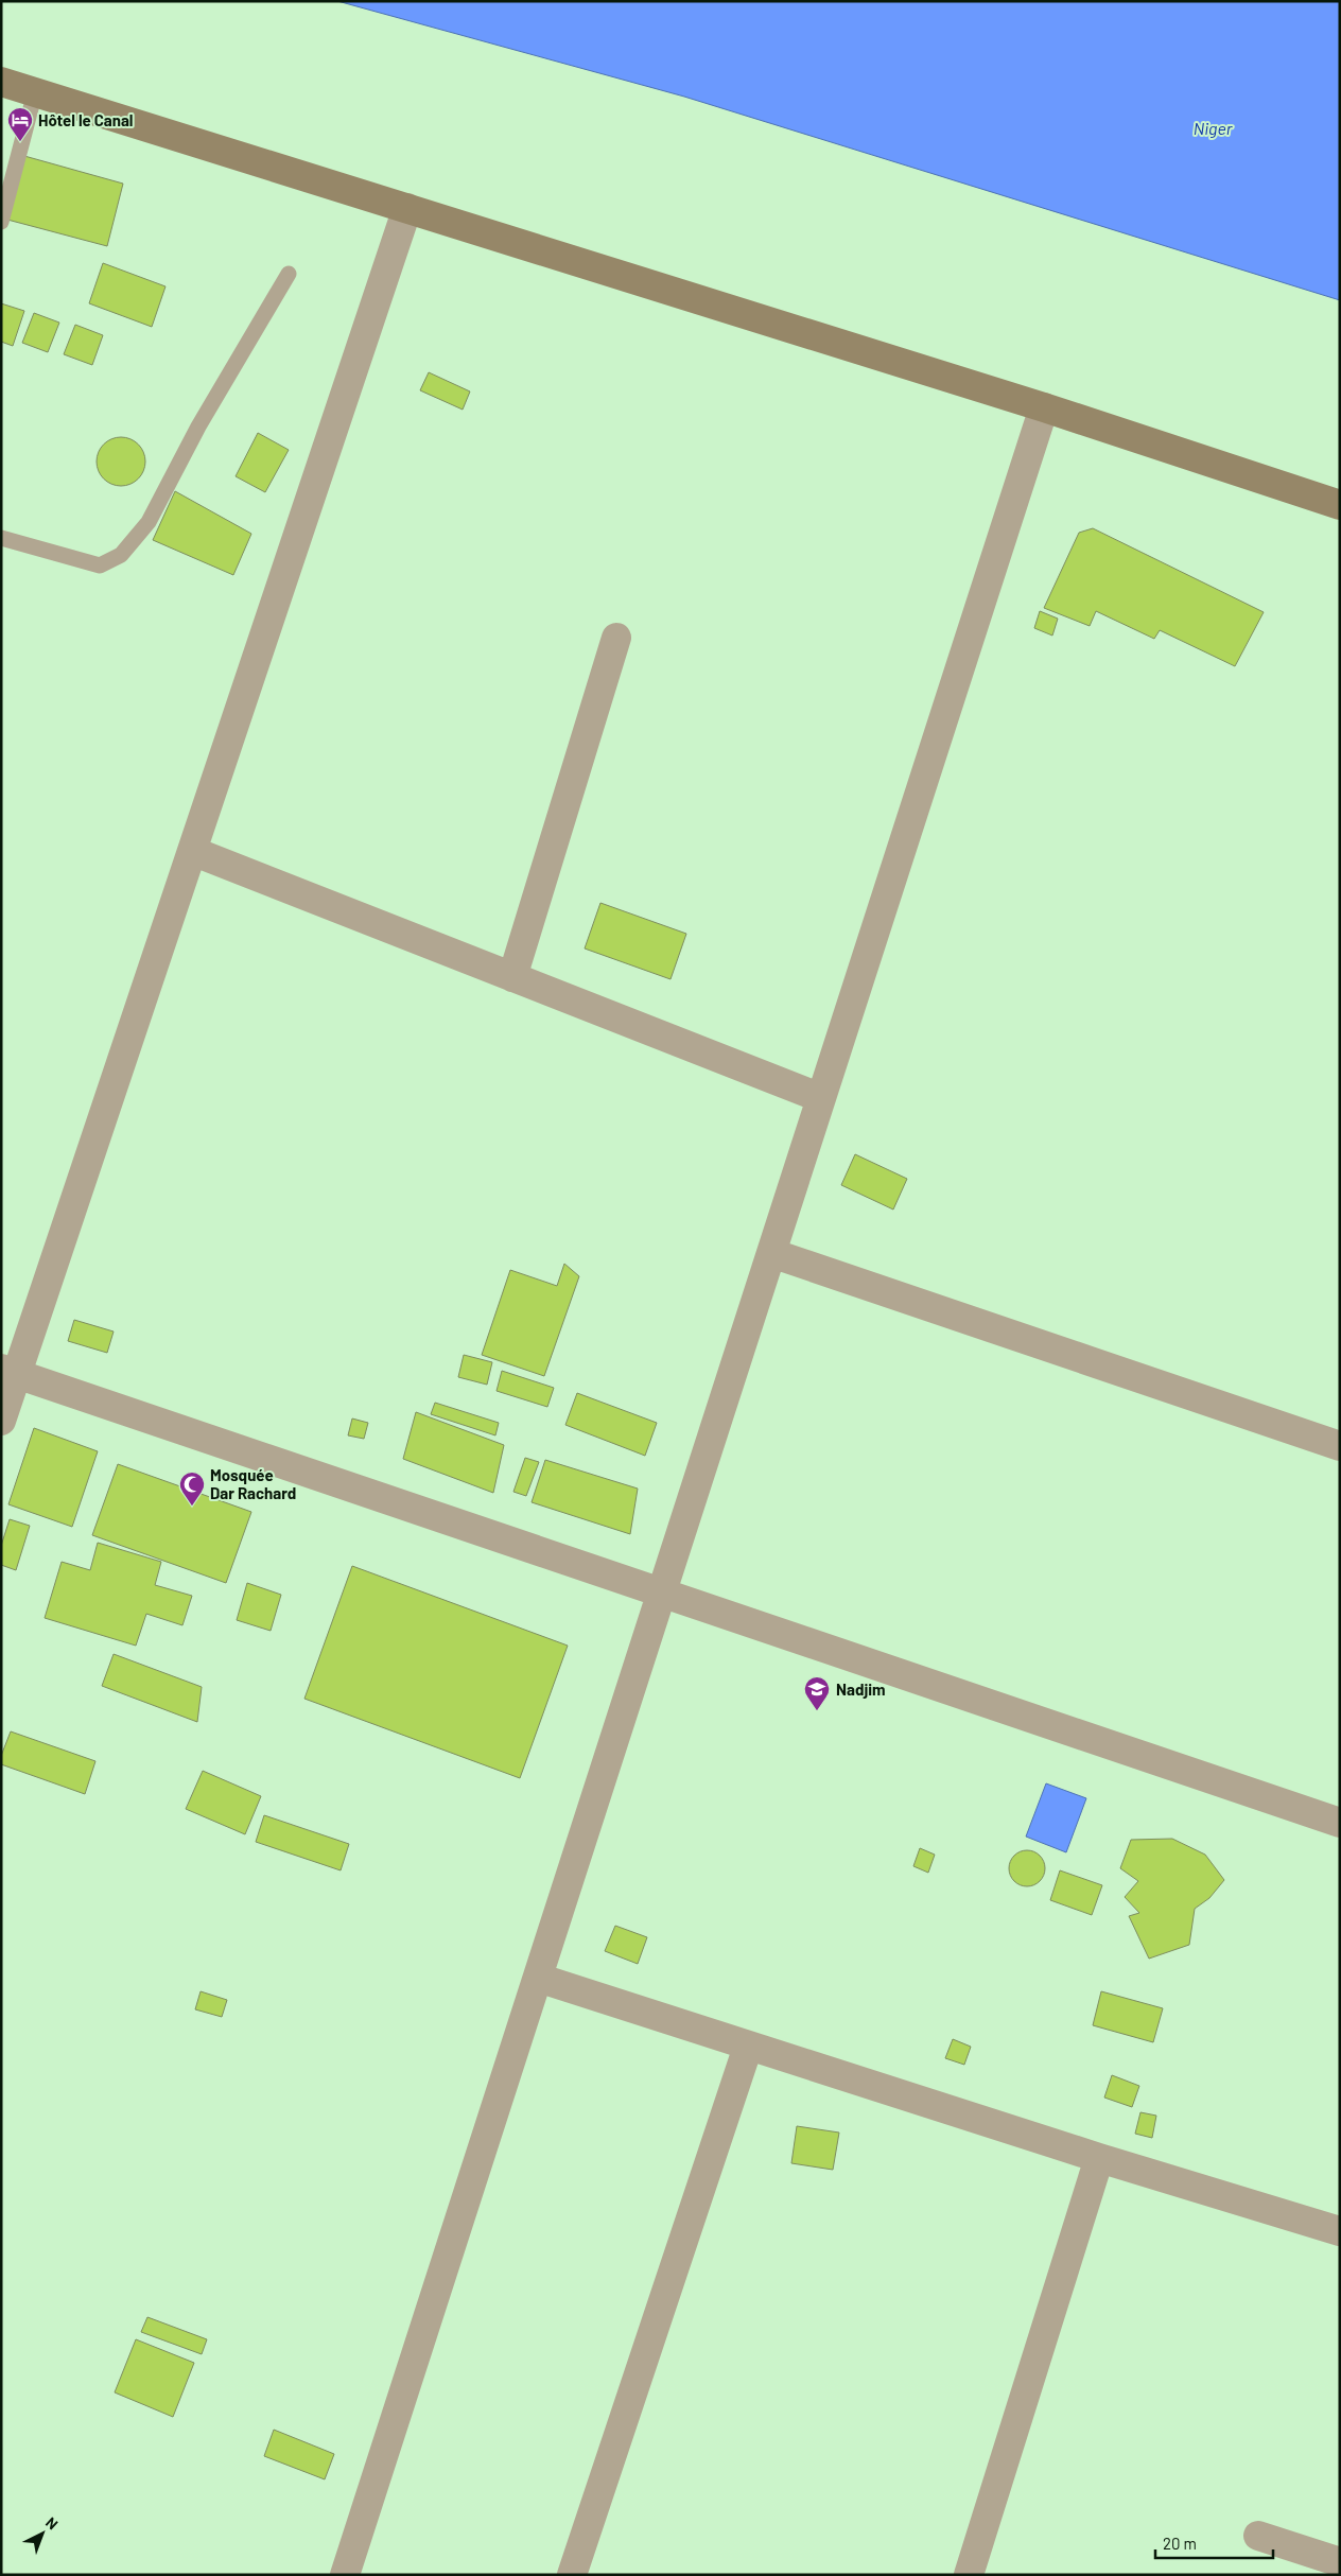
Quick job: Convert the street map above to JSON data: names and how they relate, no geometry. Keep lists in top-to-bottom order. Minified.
{"water":["Niger"],"places":{"hotel":["Hôtel le Canal"],"mosque":["Mosquée Dar Rachard"],"school or university":["Nadjim"]},"scale_bar":"20 m","north":"top right"}
